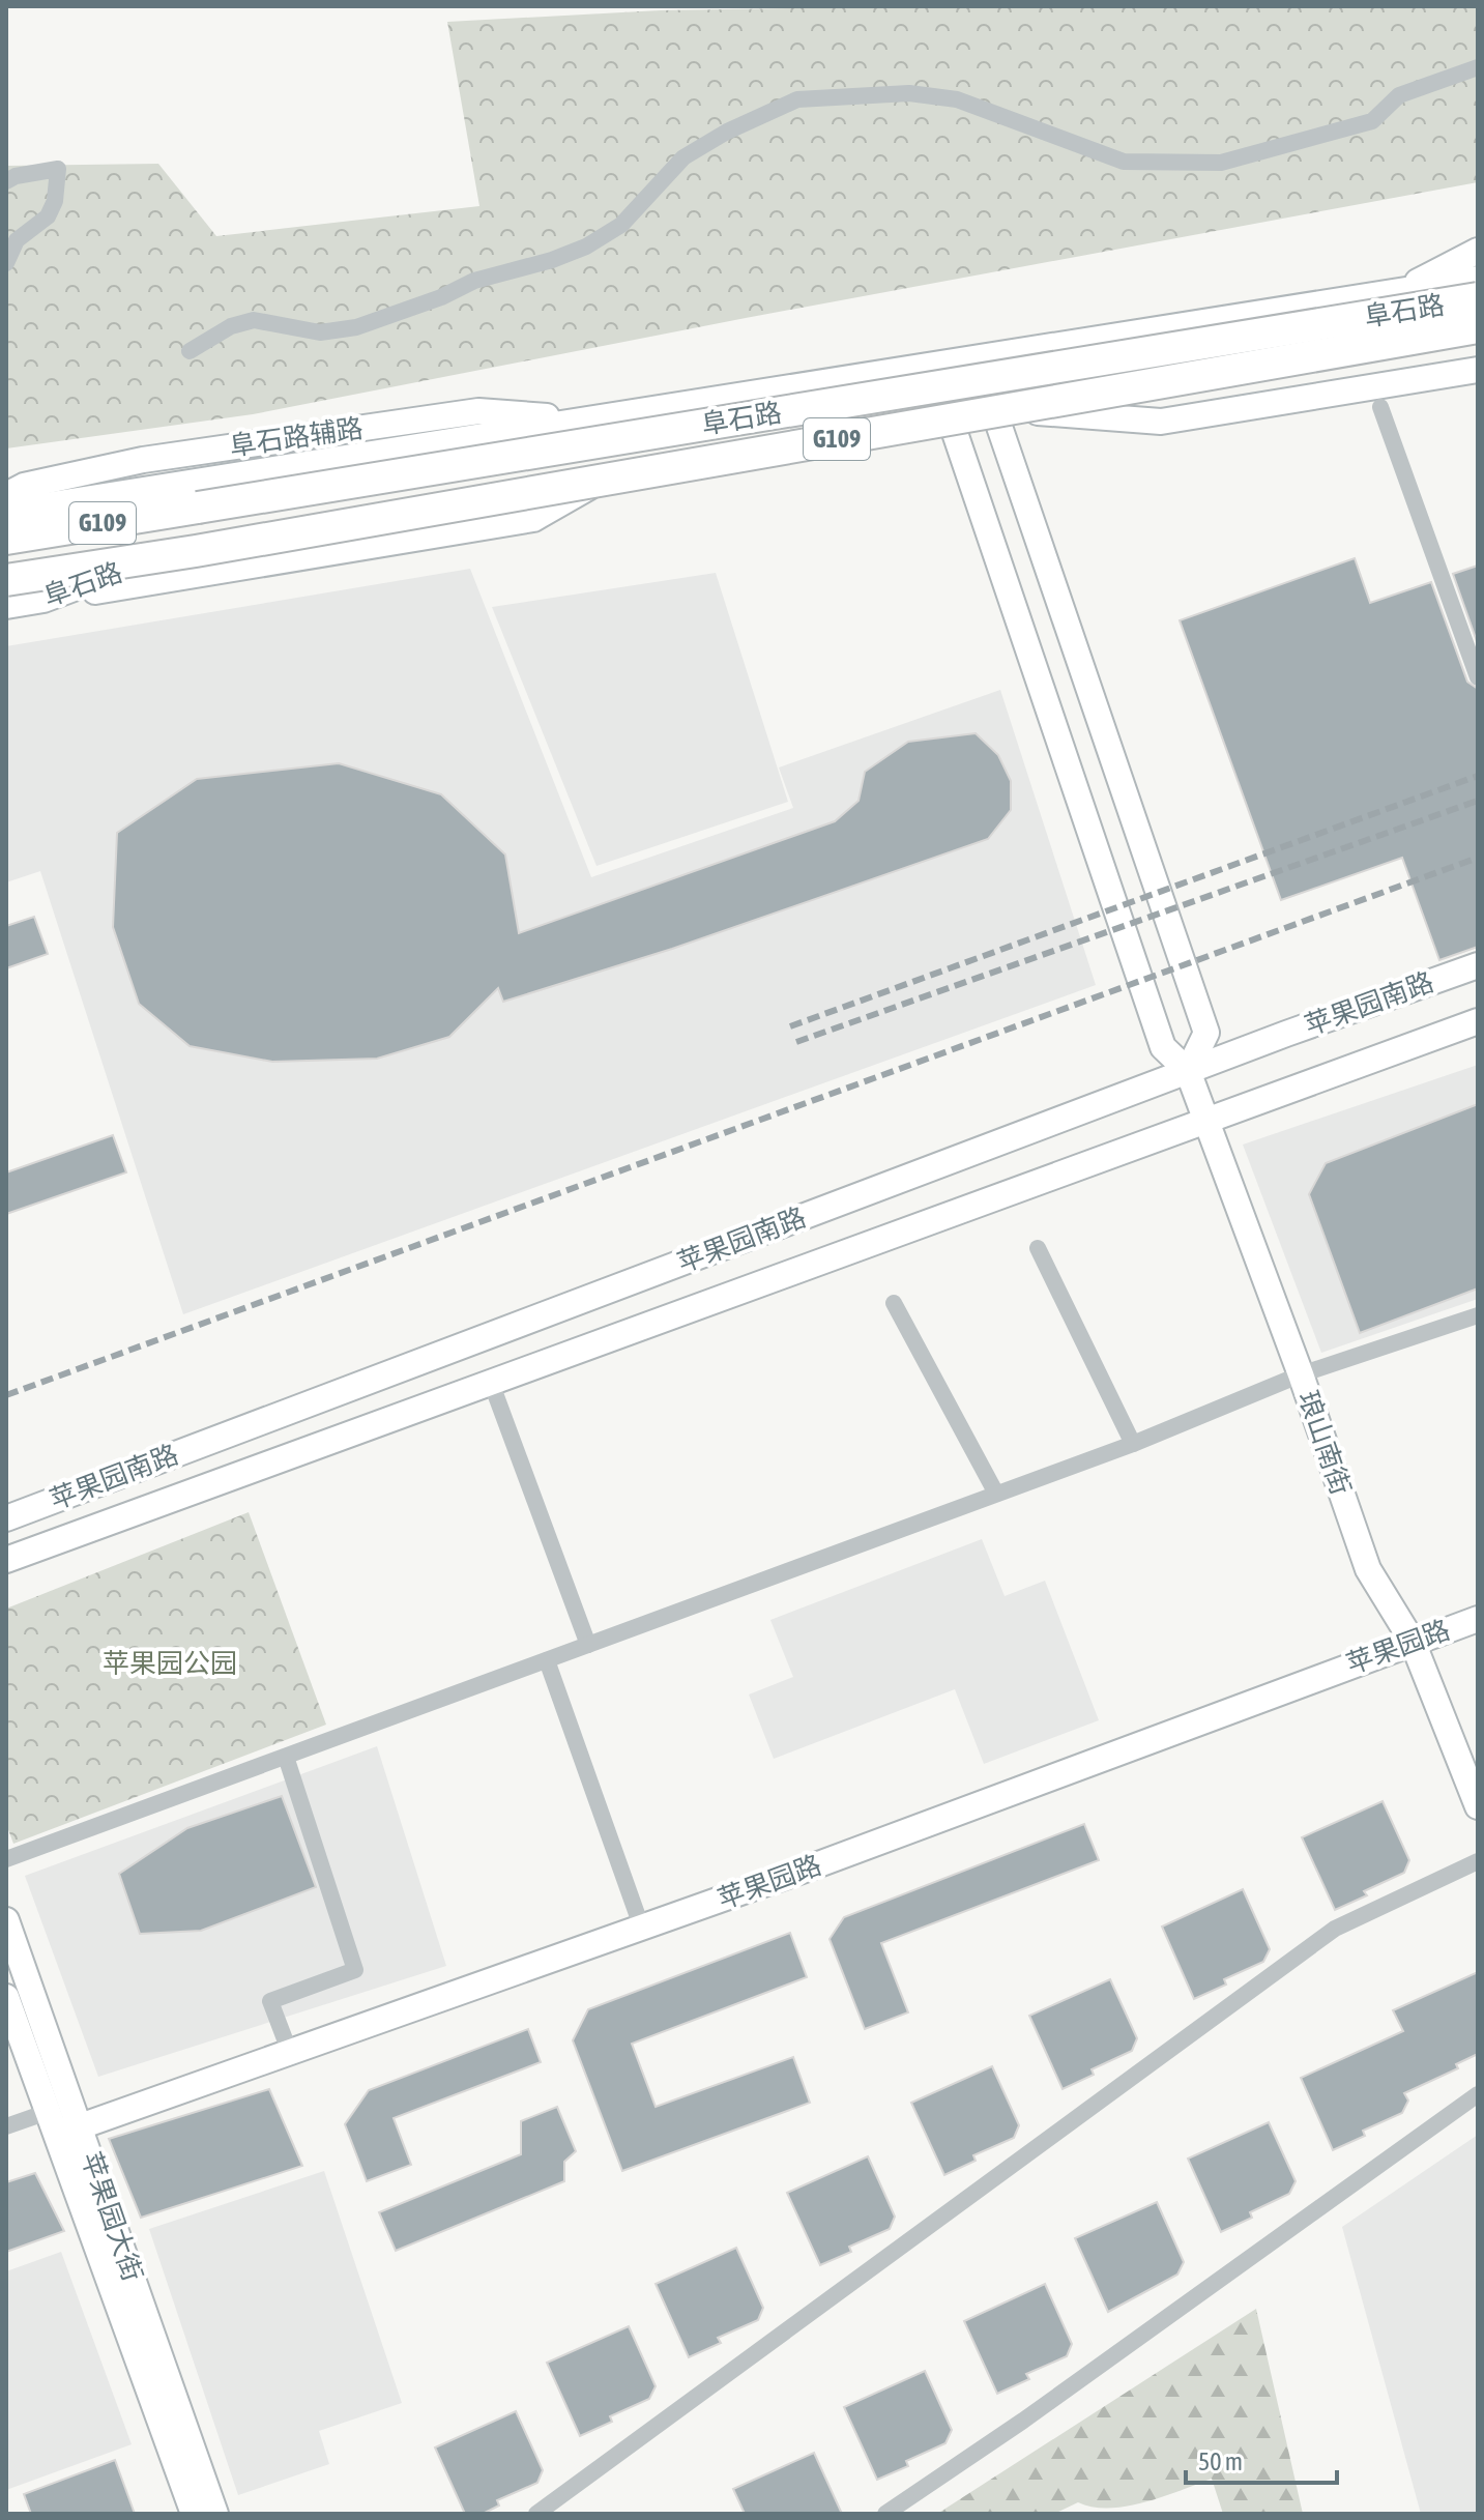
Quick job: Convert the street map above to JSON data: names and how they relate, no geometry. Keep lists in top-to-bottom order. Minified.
{"streets":{"highway":["阜石路","G109"],"main road":["阜石路辅路","苹果园南路","琅山南街","苹果园路","苹果园大街"]},"crossings":[["阜石路","阜石路辅路"],["苹果园南路","琅山南街"],["琅山南街","苹果园路"],["苹果园路","苹果园大街"]],"parks":["苹果园公园"],"scale_bar":"50 m"}
